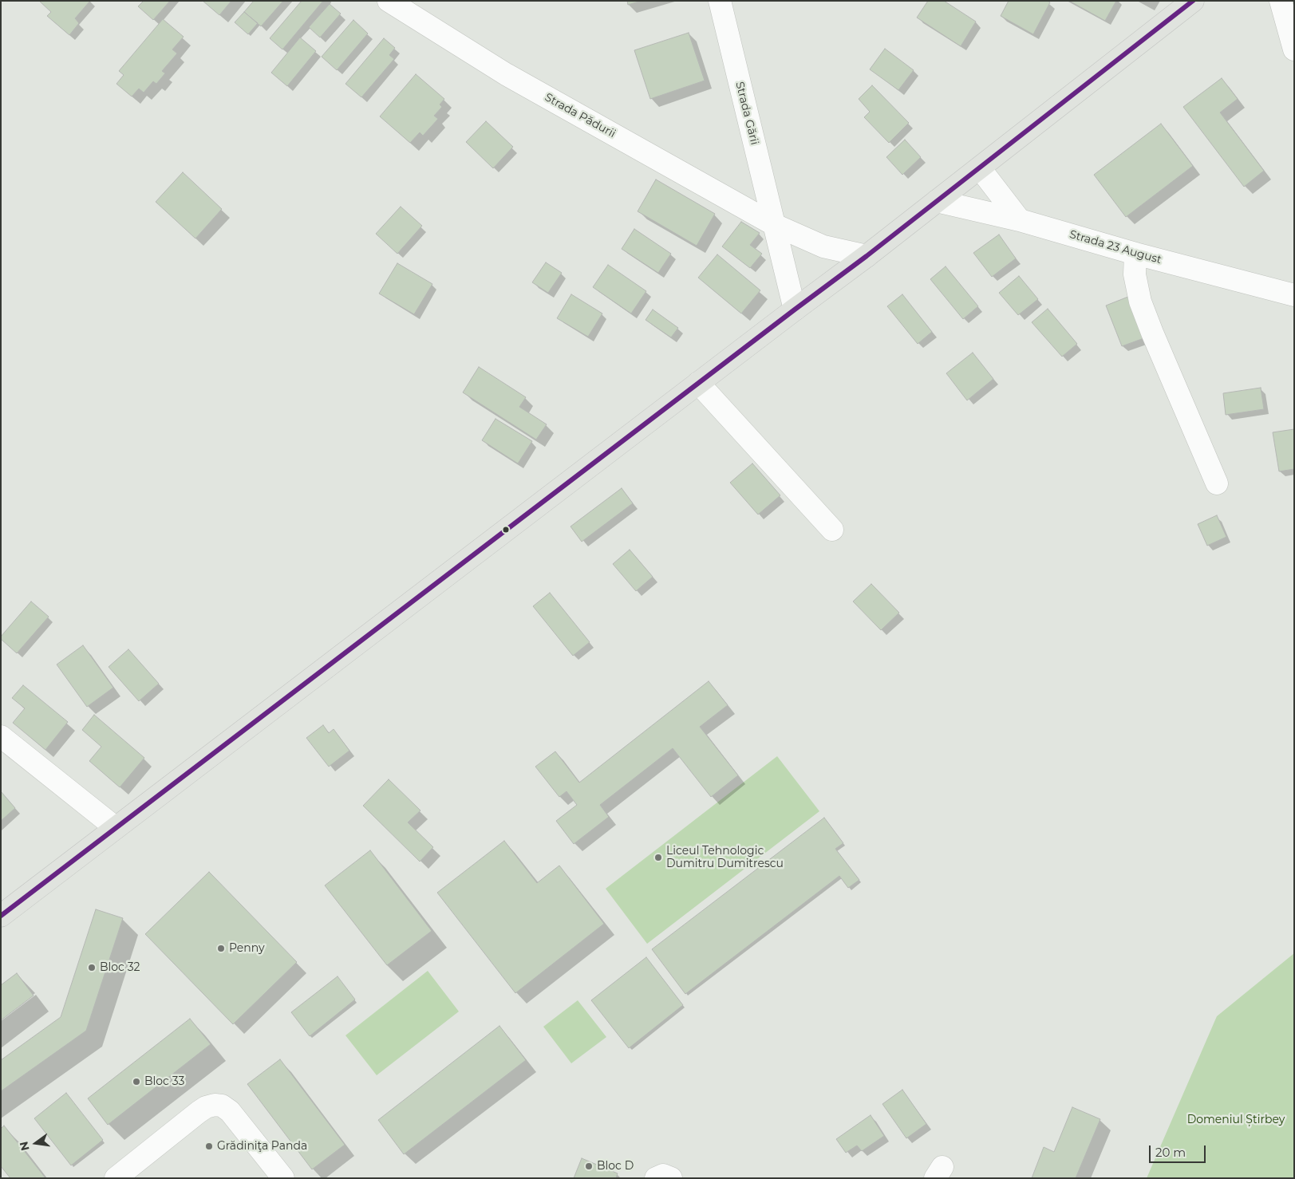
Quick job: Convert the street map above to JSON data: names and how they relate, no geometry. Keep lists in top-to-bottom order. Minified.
{"streets":{"street":["Strada Gării","Strada Pădurii","Strada 23 August"]},"crossings":[["Strada Gării","Strada Pădurii"]],"parks":["Domeniul Știrbey"],"places":["Liceul Tehnologic Dumitru Dumitrescu","Penny","Bloc 32","Bloc 33","Grădiniţa Panda","Bloc D"],"scale_bar":"20 m","north":"left"}
